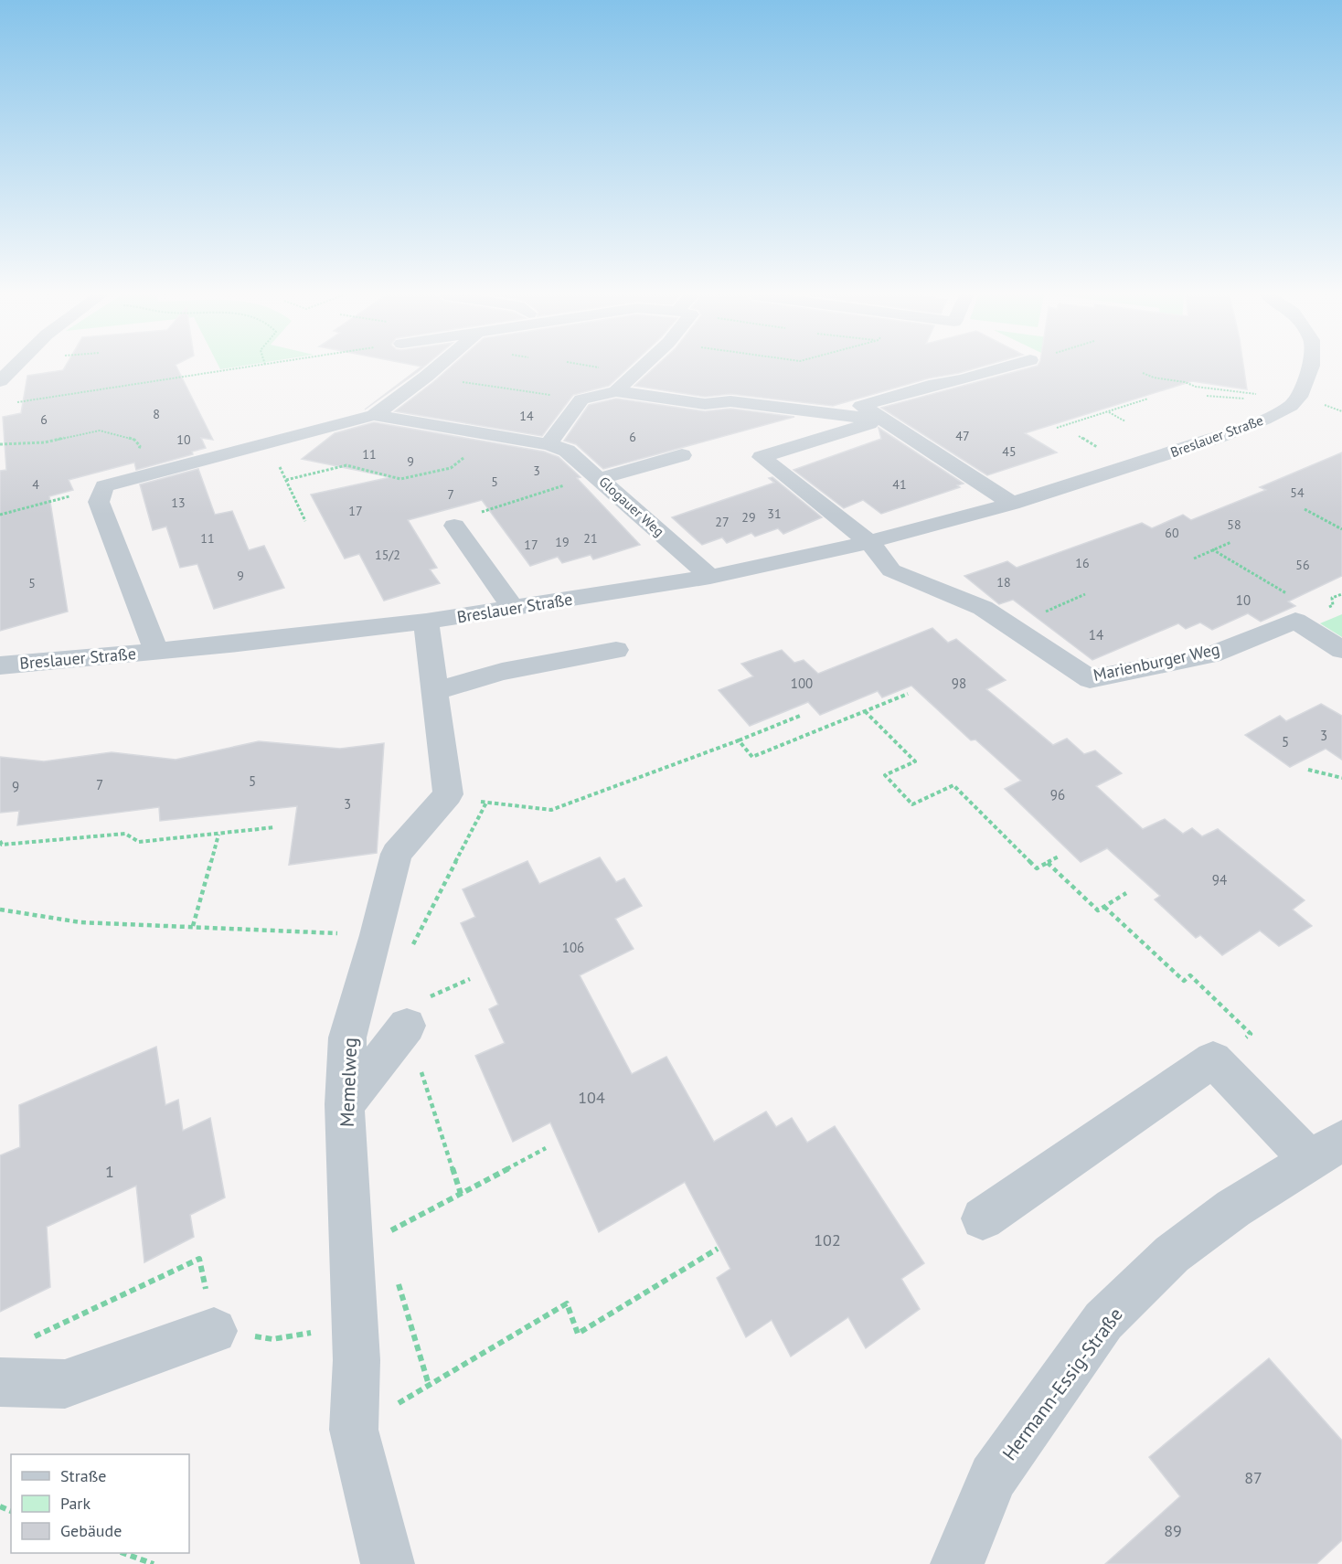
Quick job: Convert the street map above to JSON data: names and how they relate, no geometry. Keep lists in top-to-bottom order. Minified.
{"streets":{"street":["Breslauer Straße","Glogauer Weg","Marienburger Weg","Memelweg","Hermann-Essig-Straße"]},"crossings":[["Breslauer Straße","Glogauer Weg"],["Breslauer Straße","Marienburger Weg"]],"house_numbers":["8","14","6","47","6","10","45","11","9","3","5","4","41","54","7","13","17","31","29","27","58","60","11","21","19","17","15/2","16","56","9","18","5","10","14","100","98","3","5","5","7","9","96","3","94","106","104","1","102","87","89"],"legend":["Straße","Park","Gebäude"]}
